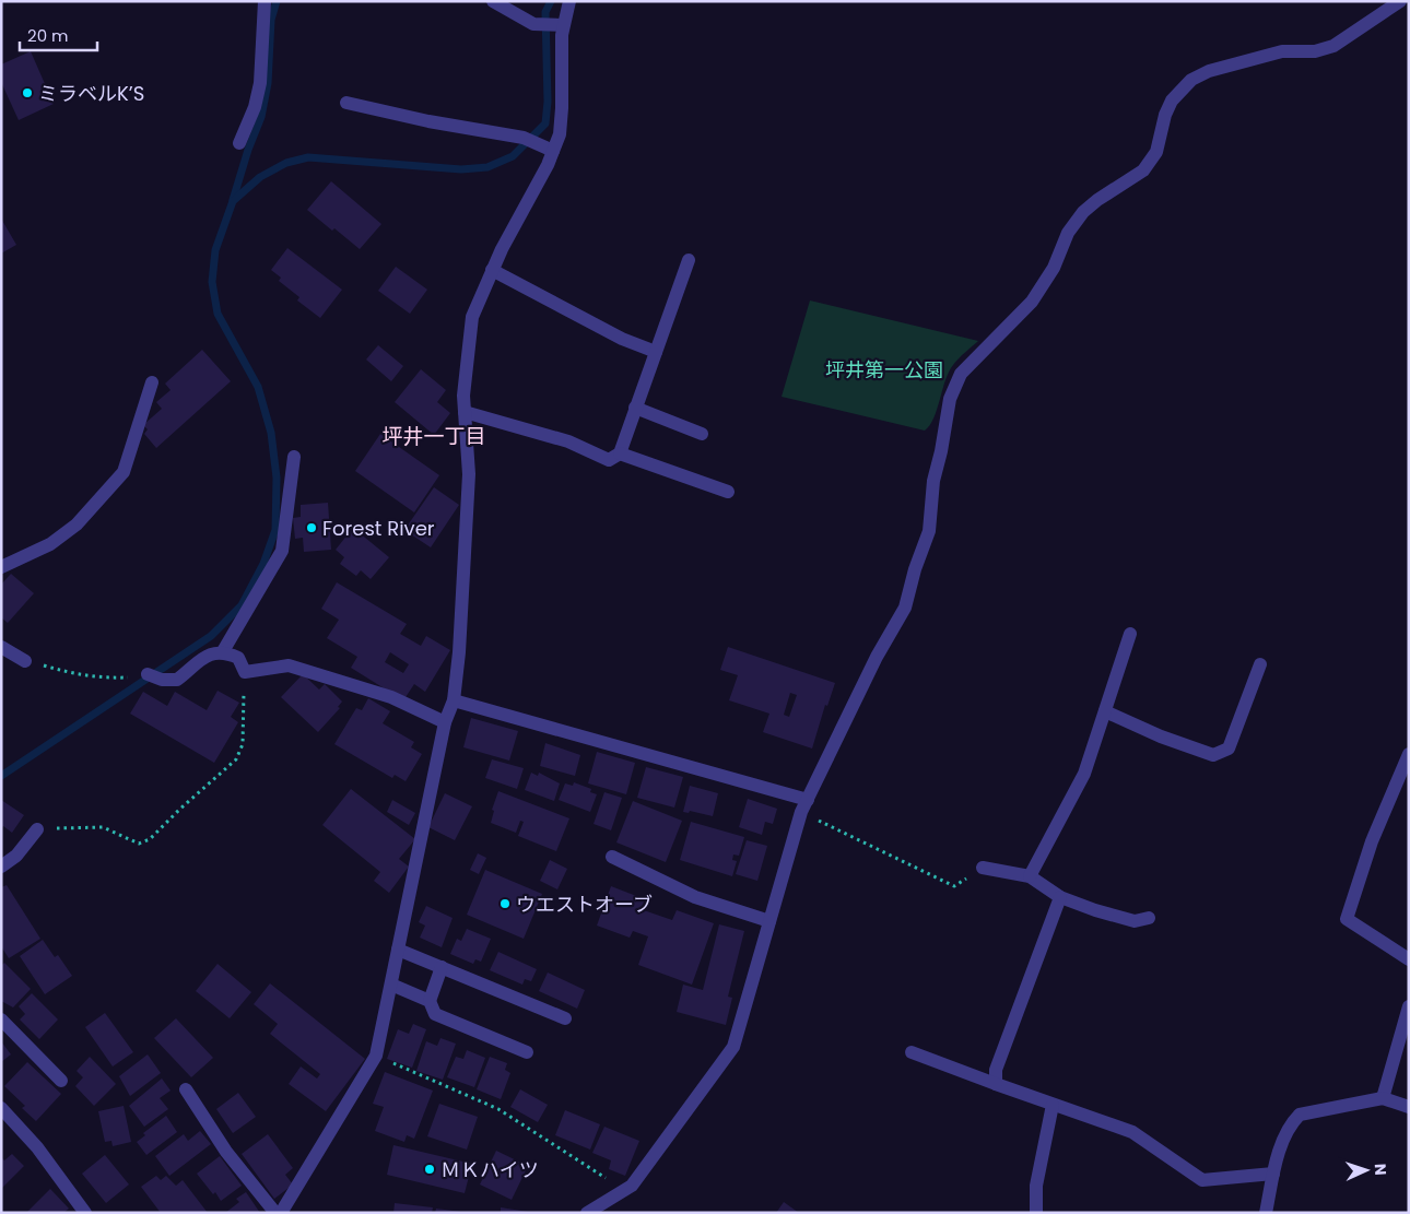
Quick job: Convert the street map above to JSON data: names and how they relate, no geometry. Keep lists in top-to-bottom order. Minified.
{"districts":["坪井一丁目"],"parks":["坪井第一公園"],"places":["ミラベルK’S","Forest River","ウエストオーブ","ＭＫハイツ"],"scale_bar":"20 m","north":"right"}
